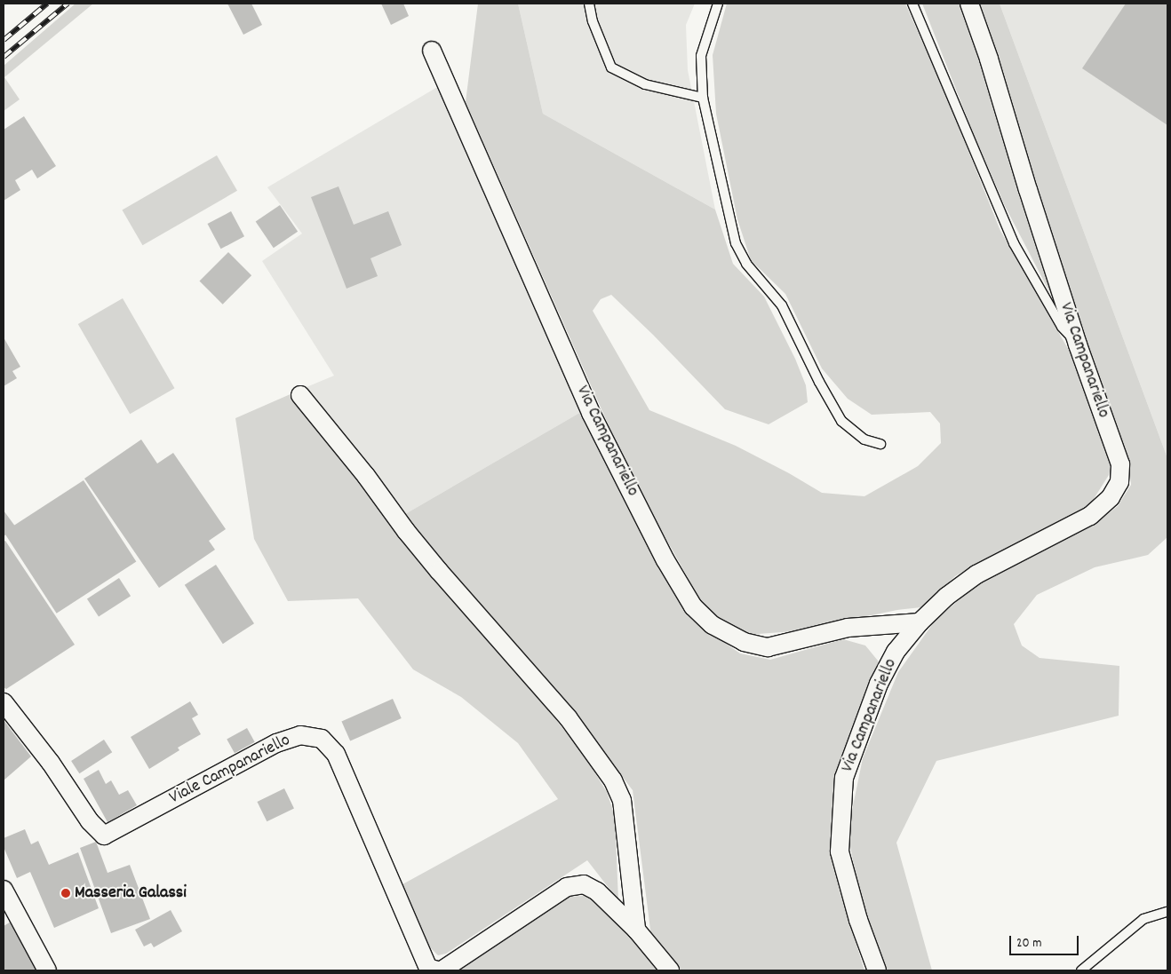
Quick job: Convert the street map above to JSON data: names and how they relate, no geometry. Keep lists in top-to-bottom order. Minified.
{"streets":{"street":["Via Campanariello","Viale Campanariello"]},"places":["Masseria Galassi"],"scale_bar":"20 m"}
